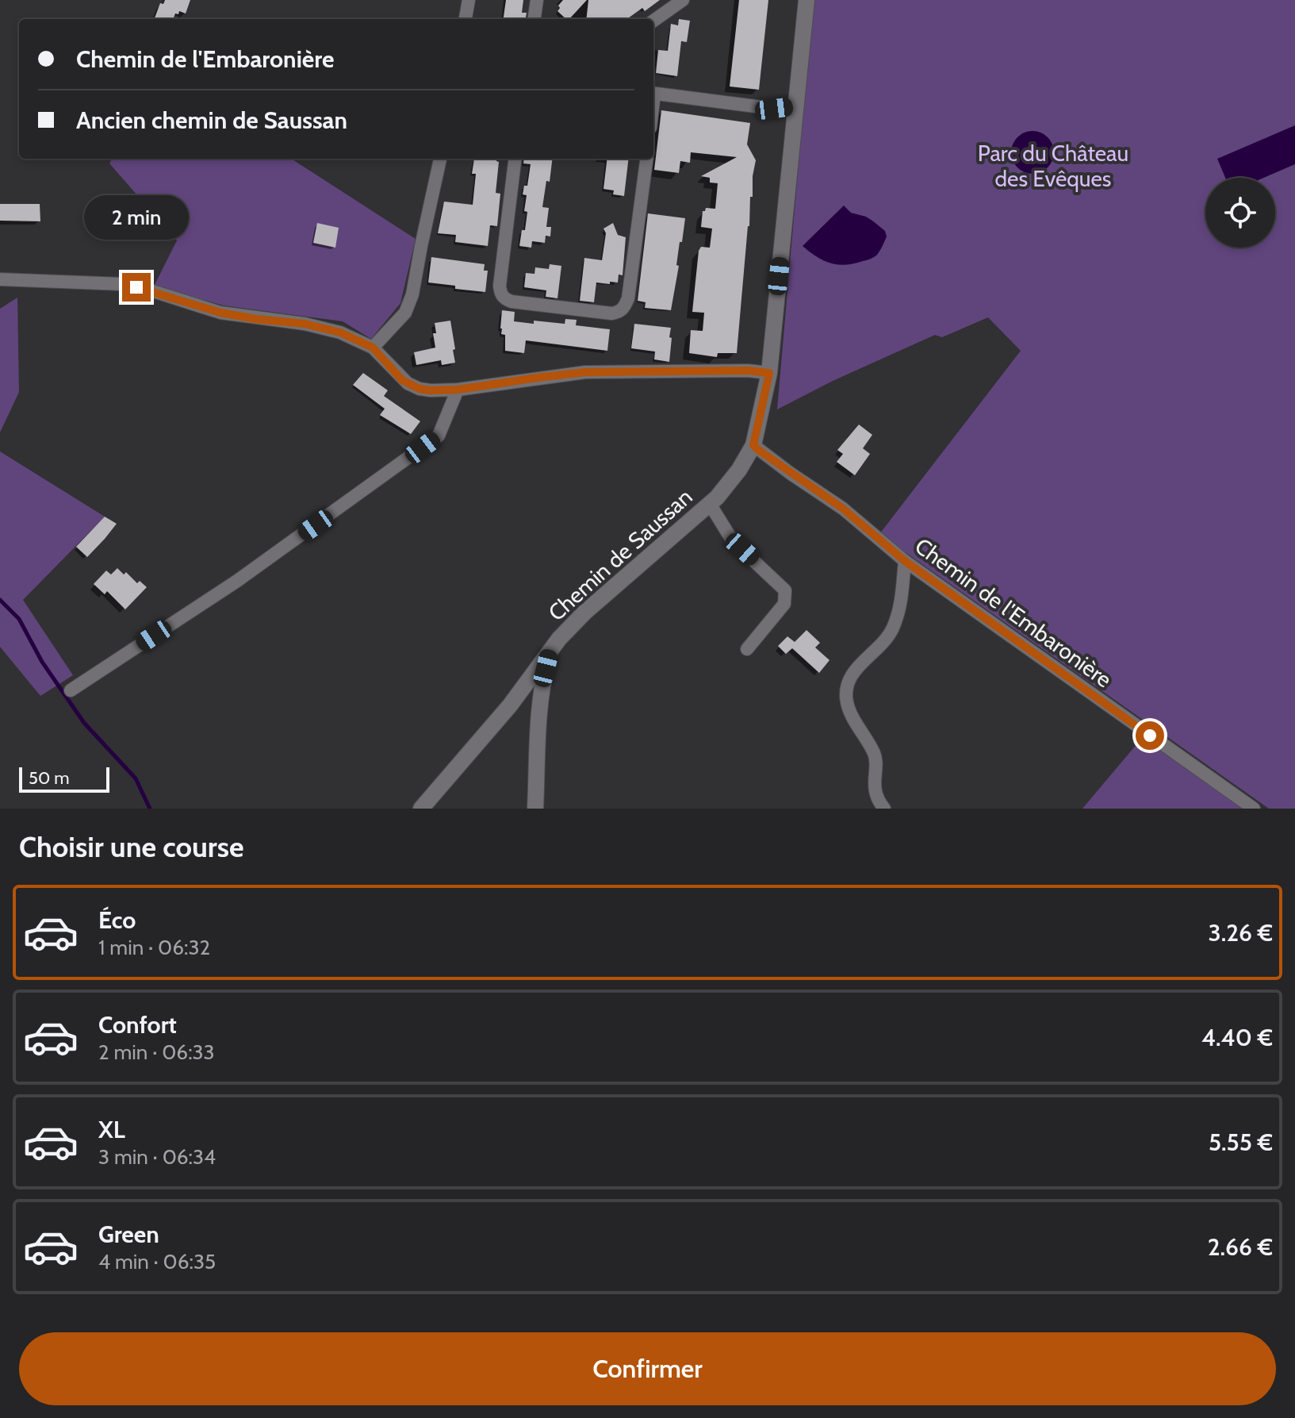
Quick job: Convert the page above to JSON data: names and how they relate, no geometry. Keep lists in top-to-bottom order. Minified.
{"streets":{"street":["Chemin de Saussan","Chemin de l'Embaronière"]},"crossings":[["Chemin de Saussan","Chemin de l'Embaronière"]],"parks":["Parc du Château des Evêques"],"scale_bar":"50 m","page":{"banner":["Chemin de l'Embaronière","Ancien chemin de Saussan"],"bubble":"2 min","scale":"50 m","heading":"Choisir une course","list":[{"name":"Éco","note":"1 min · 06:32","value":"3.26 €"},{"name":"Confort","note":"2 min · 06:33","value":"4.40 €"},{"name":"XL","note":"3 min · 06:34","value":"5.55 €"},{"name":"Green","note":"4 min · 06:35","value":"2.66 €"}],"buttons":"Confirmer"}}
